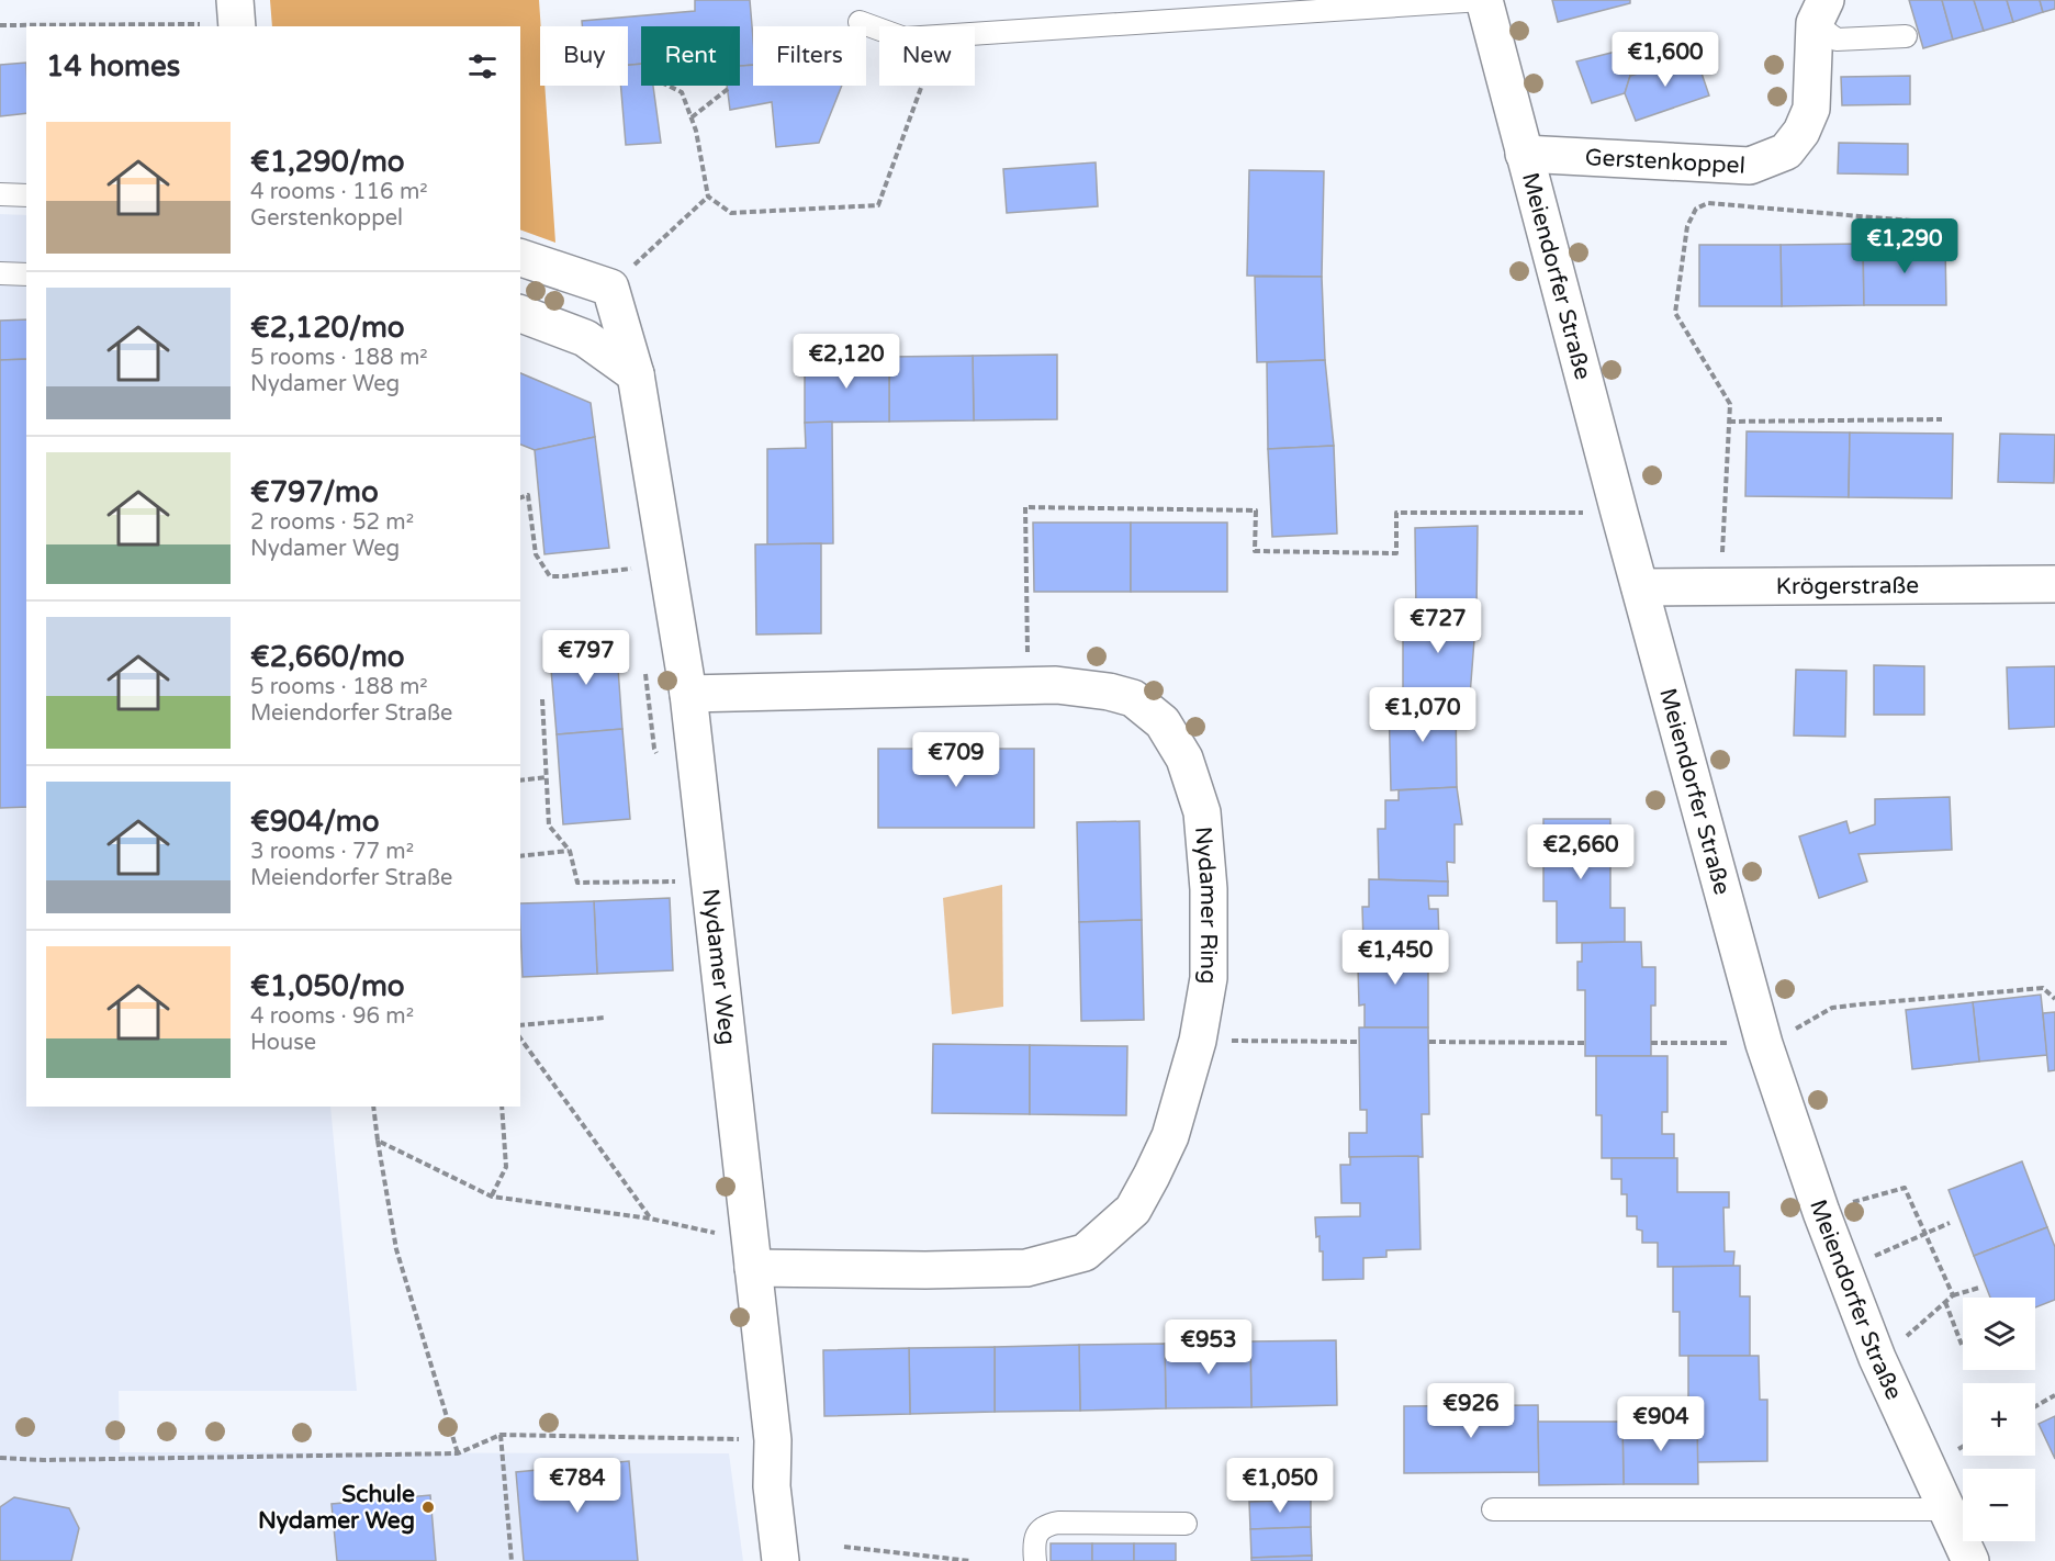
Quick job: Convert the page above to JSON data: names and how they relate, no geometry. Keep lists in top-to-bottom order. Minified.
{"streets":{"street":["Gerstenkoppel","Meiendorfer Straße","Krögerstraße","Nydamer Ring","Nydamer Weg"]},"crossings":[["Gerstenkoppel","Meiendorfer Straße"],["Meiendorfer Straße","Krögerstraße"],["Nydamer Ring","Nydamer Weg"]],"places":["Schule Nydamer Weg"],"page":{"chip":["Buy","Rent","Filters","New"],"heading":"14 homes","price":["€1,600","€1,290","€2,120","€727","€797","€1,070","€709","€2,660","€1,450","€953","€926","€904","€784","€1,050"],"list":[{"name":"€1,290/mo","note":"4 rooms · 116 m² · Gerstenkoppel"},{"name":"€2,120/mo","note":"5 rooms · 188 m² · Nydamer Weg"},{"name":"€797/mo","note":"2 rooms · 52 m² · Nydamer Weg"},{"name":"€2,660/mo","note":"5 rooms · 188 m² · Meiendorfer Straße"},{"name":"€904/mo","note":"3 rooms · 77 m² · Meiendorfer Straße"},{"name":"€1,050/mo","note":"4 rooms · 96 m² · House"}],"map_buttons":["+","−"]}}
